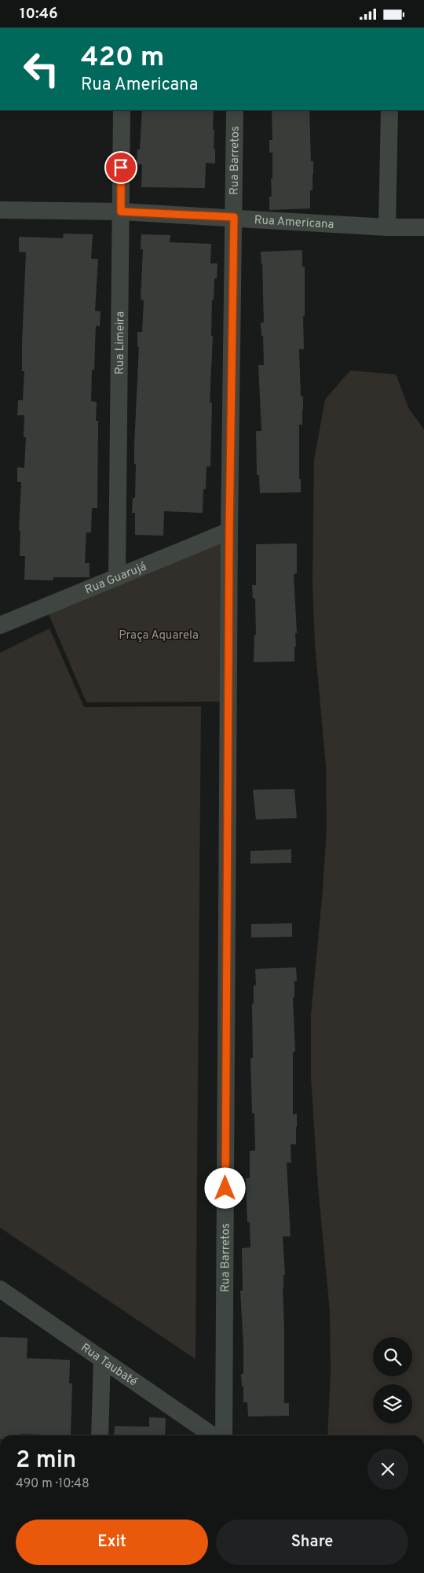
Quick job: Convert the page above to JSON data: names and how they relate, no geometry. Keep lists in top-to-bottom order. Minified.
{"streets":{"street":["Rua Barretos","Rua Americana","Rua Limeira","Rua Guarujá","Rua Taubaté"]},"crossings":[["Rua Barretos","Rua Americana"],["Rua Barretos","Rua Guarujá"],["Rua Americana","Rua Limeira"],["Rua Limeira","Rua Guarujá"]],"parks":["Praça Aquarela"],"page":{"status":"10:46","turn":["420 m","Rua Americana"],"heading":["2 min","490 m · 10:48"],"buttons":["Exit","Share"]}}
